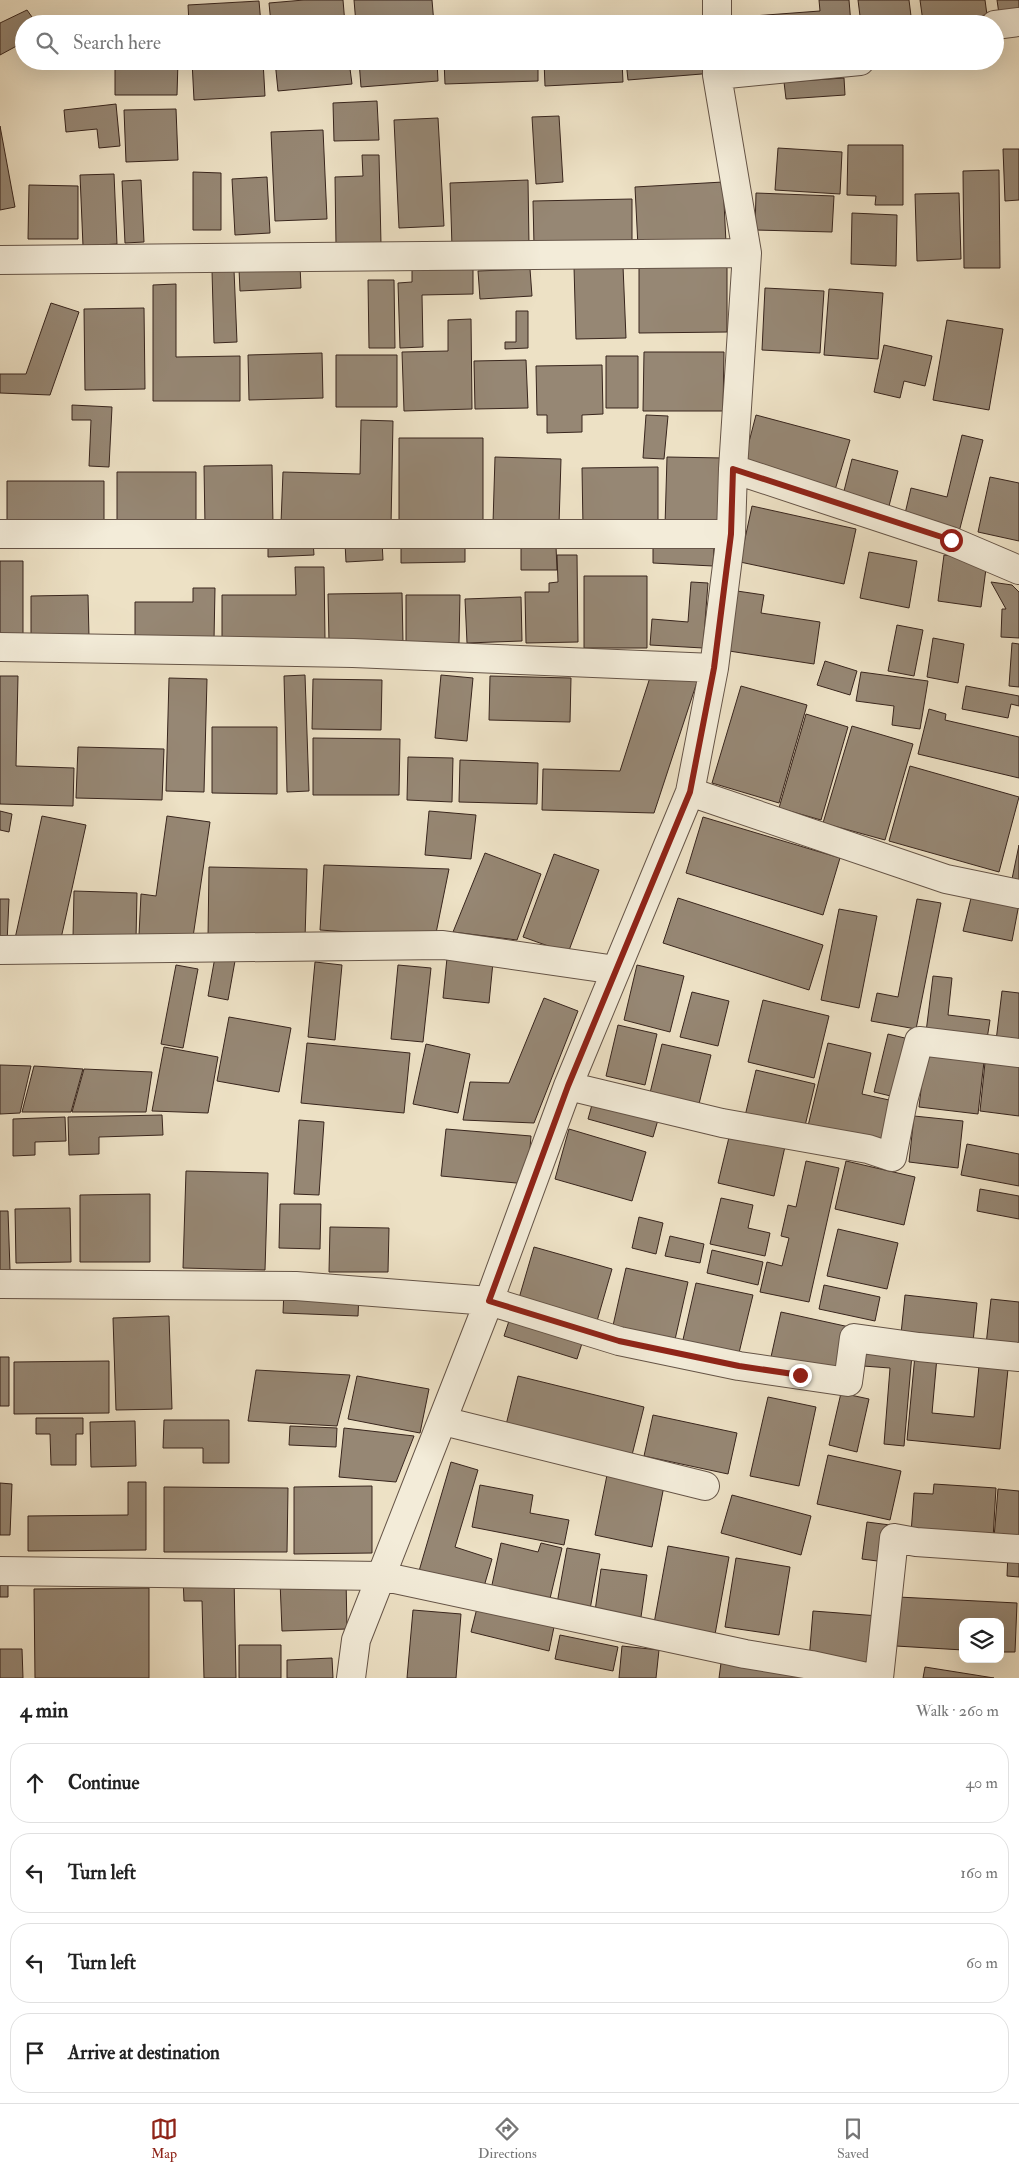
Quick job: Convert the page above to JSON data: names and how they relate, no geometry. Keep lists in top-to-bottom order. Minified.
{"page":{"search":"Search here","heading":["4 min","Walk · 260 m"],"list":[["Continue","40 m"],["Turn left","160 m"],["Turn left","60 m"],"Arrive at destination"],"nav":["Map","Directions","Saved"]}}
